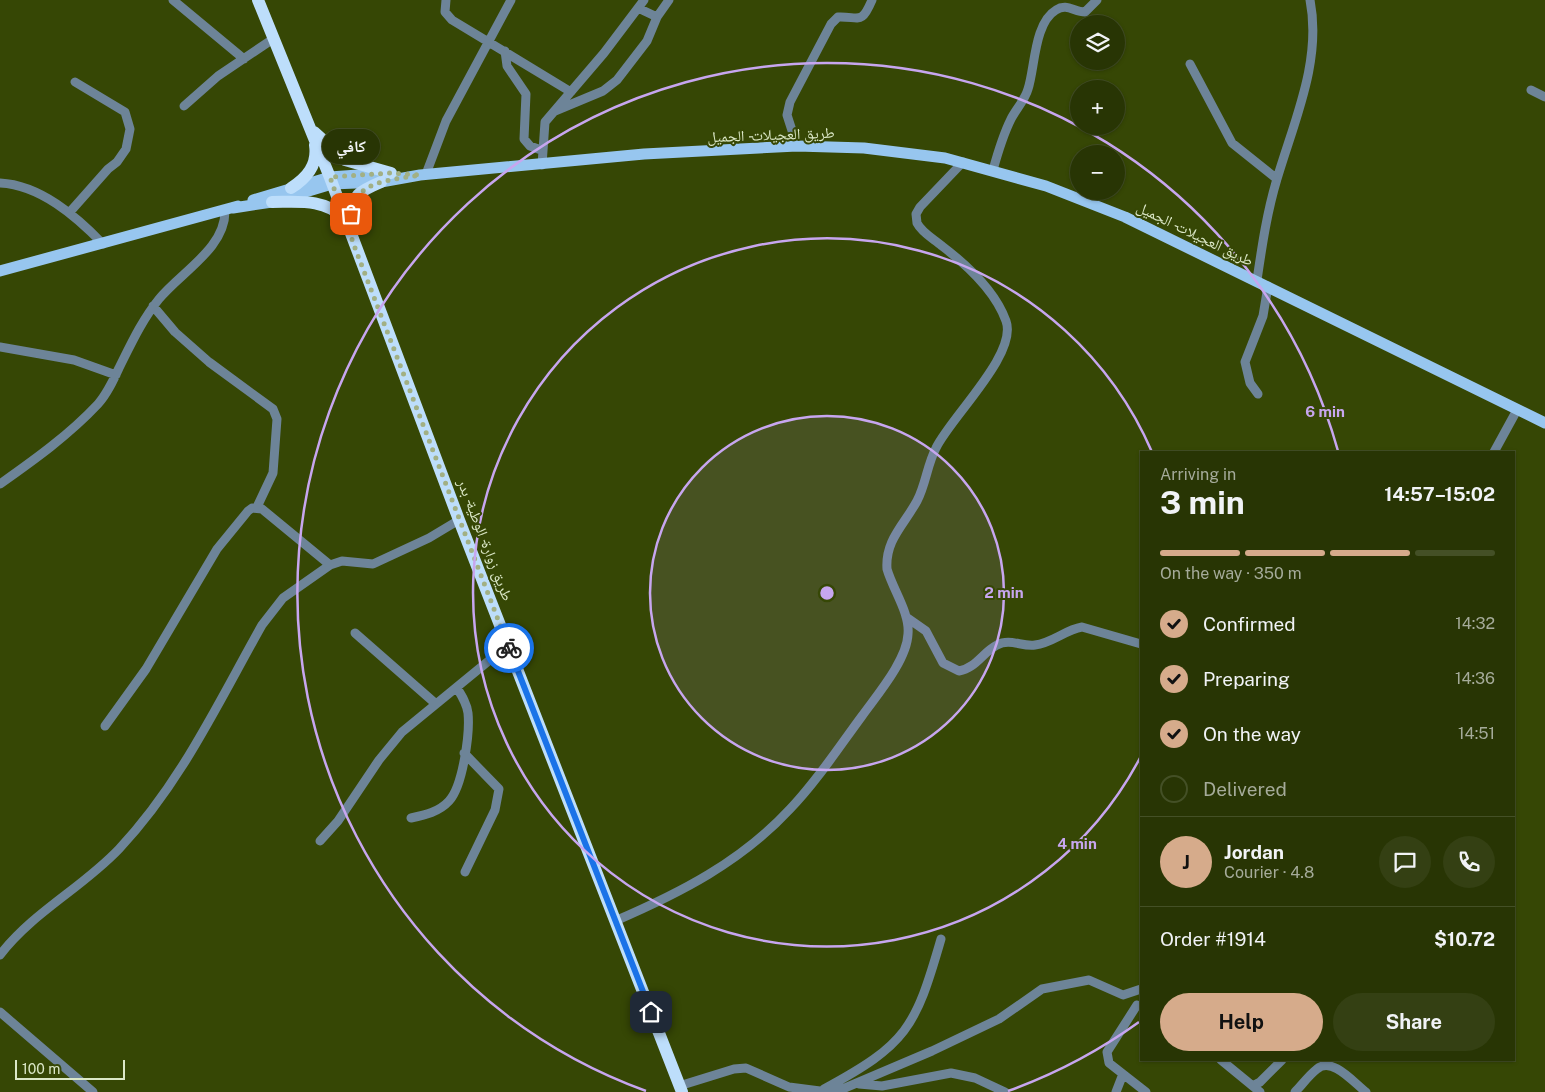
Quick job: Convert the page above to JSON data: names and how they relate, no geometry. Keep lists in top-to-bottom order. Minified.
{"streets":{"highway":["طريق زوارة- الوطية- بدر"],"main road":["طريق العجيلات- الجميل"]},"places":["كافي"],"scale_bar":"100 m","page":{"map_buttons":["+","−"],"bubble":"كافي","heading":["3 min","Arriving in","14:57–15:02"],"panel":["Jordan","Courier · 4.8","Order #1914","$10.72"],"bar":"On the way · 350 m","list":[["Confirmed","14:32"],["Preparing","14:36"],["On the way","14:51"],"Delivered"],"round":"J","buttons":["Help","Share"],"scale":"100 m"},"rings":["6 min","2 min","4 min"]}
